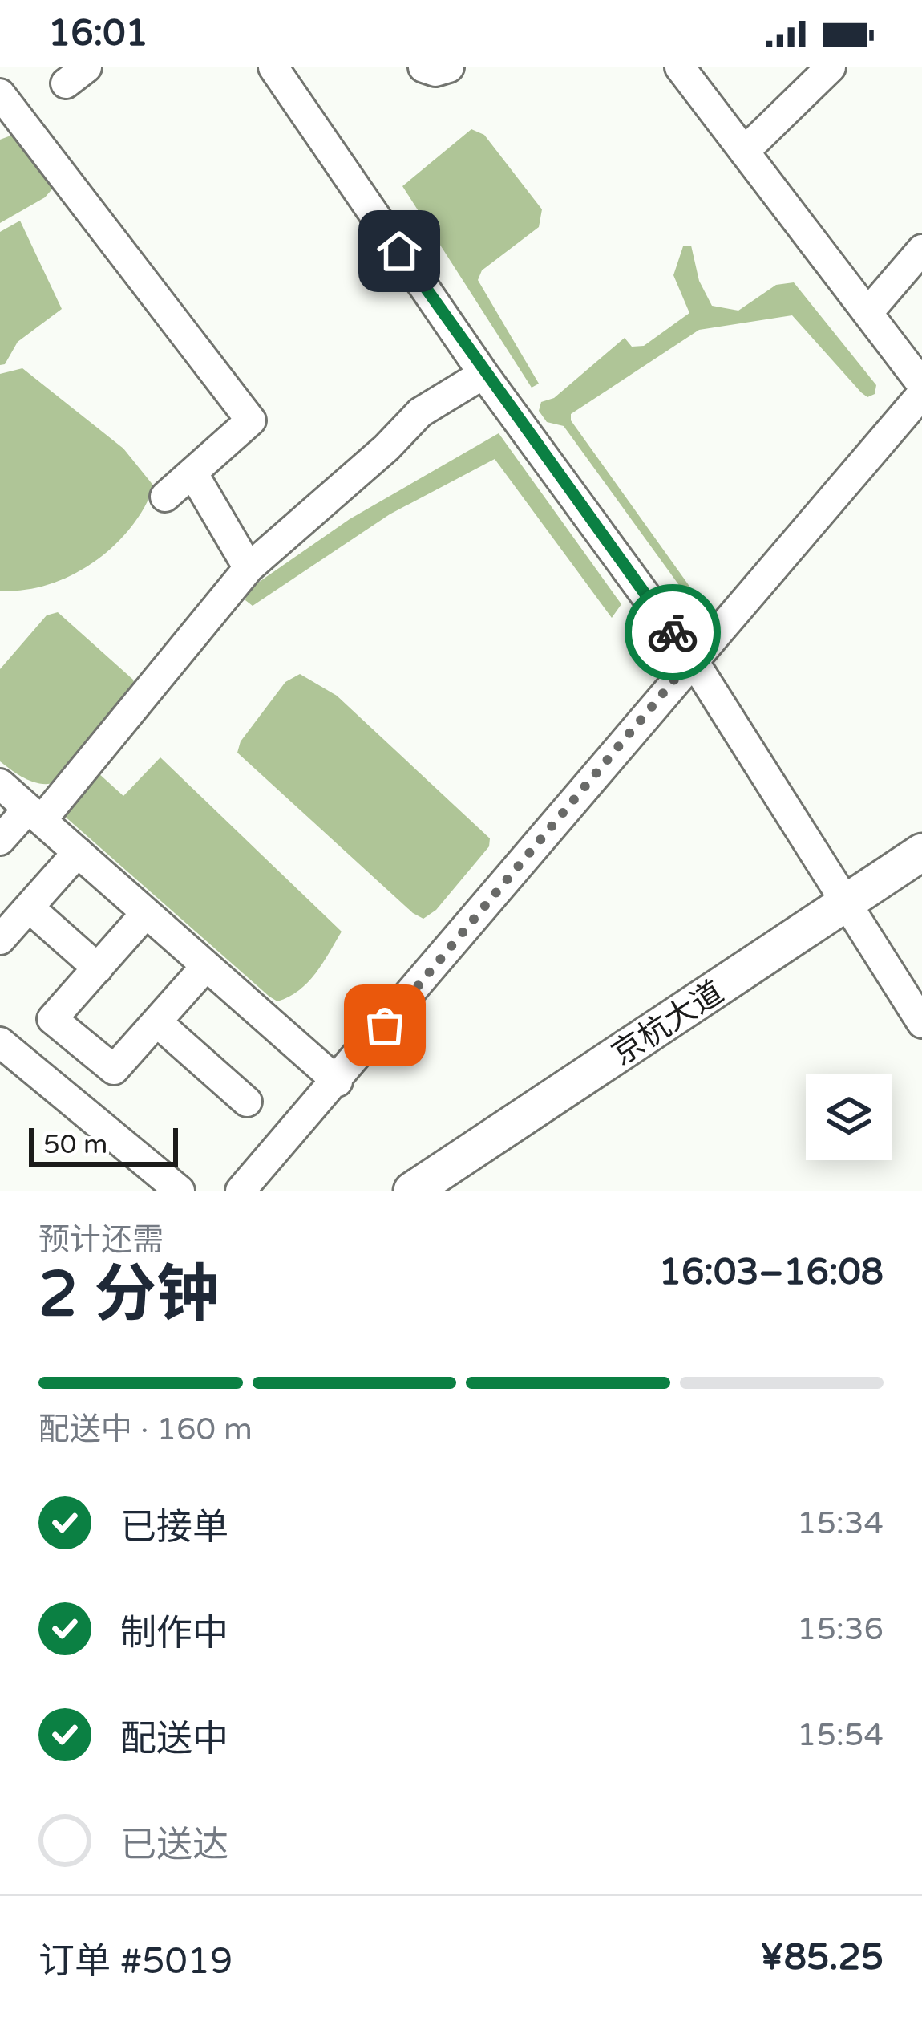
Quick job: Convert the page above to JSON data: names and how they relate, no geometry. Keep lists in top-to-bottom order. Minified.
{"streets":{"main road":["京杭大道"]},"scale_bar":"50 m","page":{"status":"16:01","scale":"50 m","heading":["2 分钟","预计还需","16:03–16:08"],"panel":["订单 #5019","¥85.25"],"bar":"配送中 · 160 m","list":[["已接单","15:34"],["制作中","15:36"],["配送中","15:54"],"已送达"]}}
